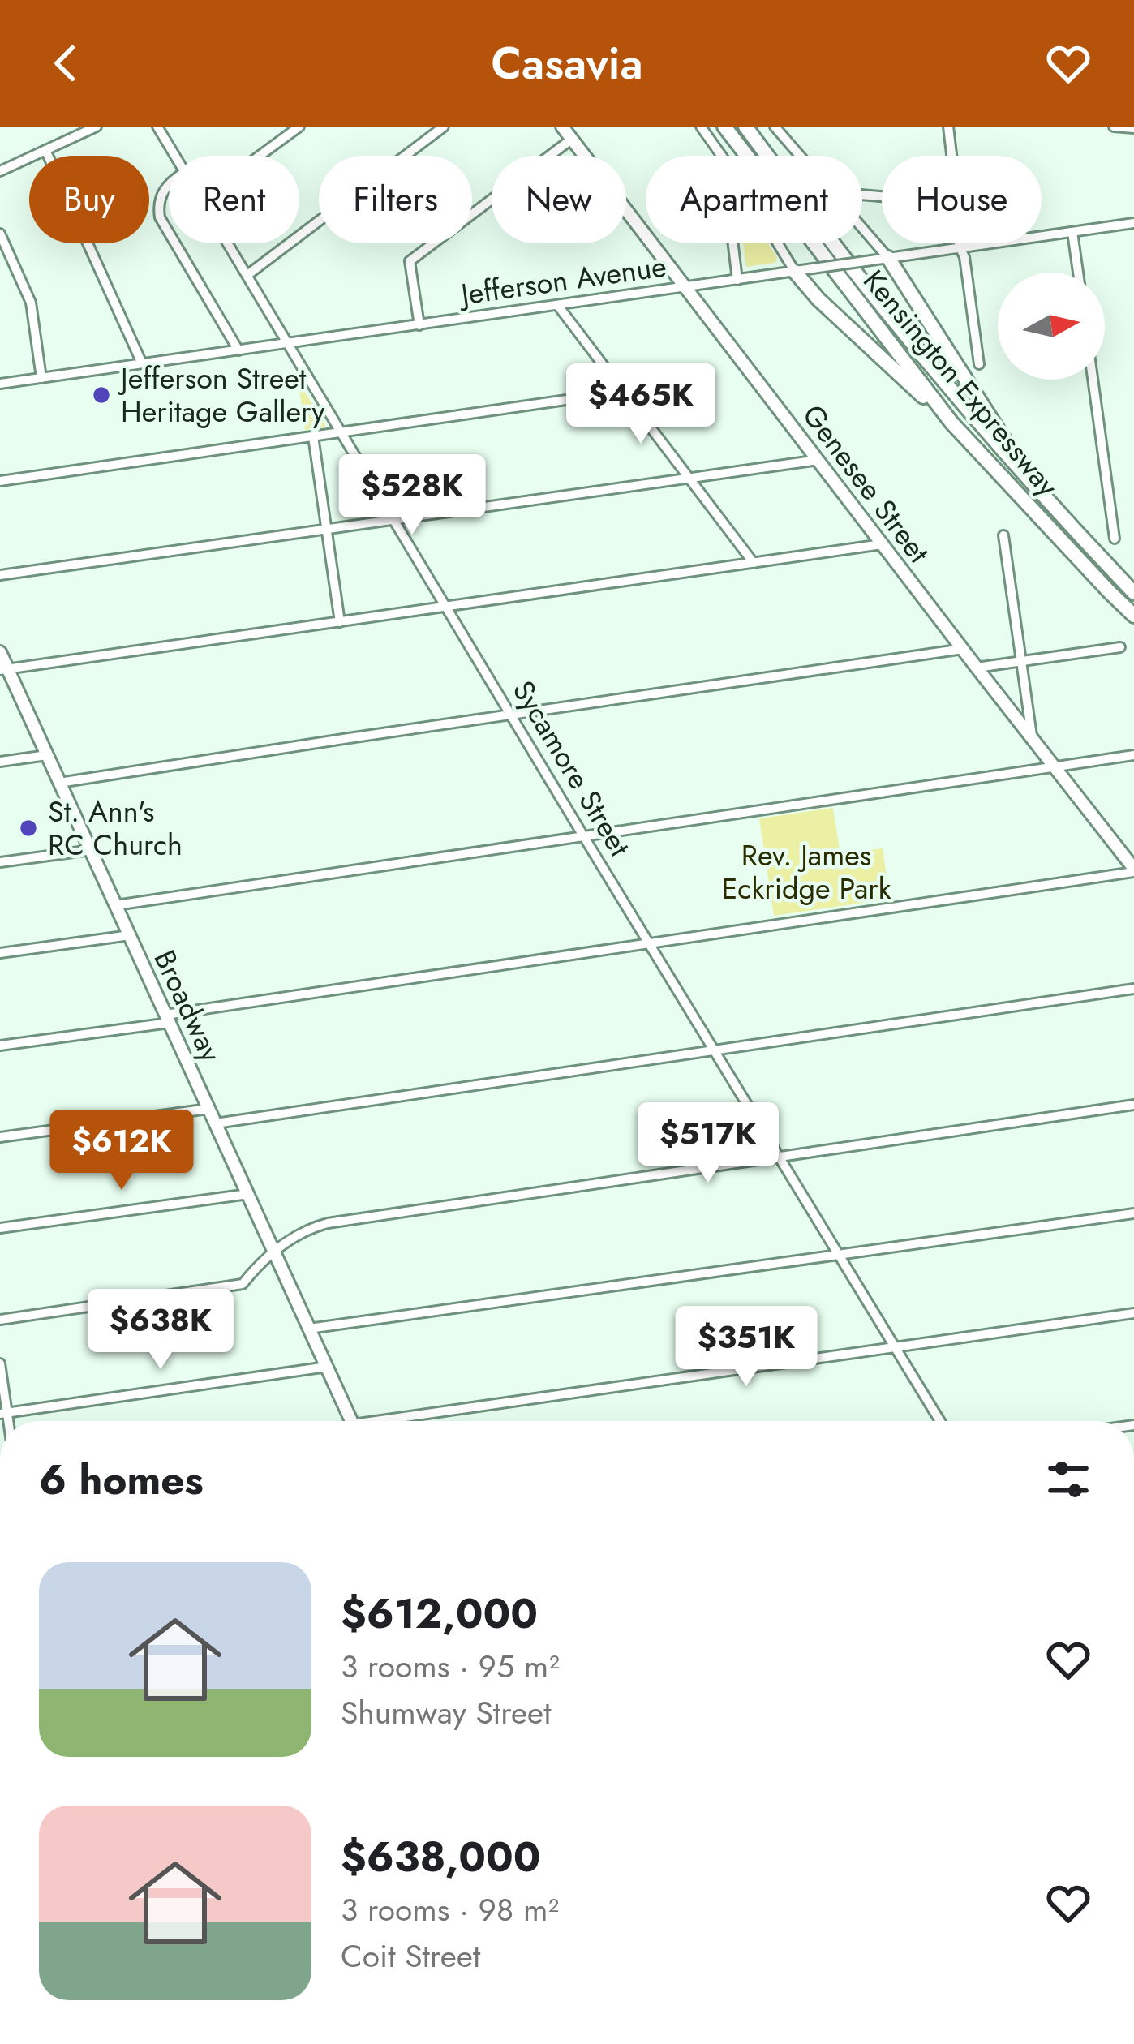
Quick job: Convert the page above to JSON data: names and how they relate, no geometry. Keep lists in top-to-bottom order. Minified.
{"streets":{"highway":["Kensington Expressway"],"main road":["Genesee Street","Broadway"],"street":["Jefferson Avenue","Sycamore Street"]},"crossings":[["Jefferson Avenue","Genesee Street"],["Jefferson Avenue","Sycamore Street"]],"parks":["Rev. James Eckridge Park"],"places":["Jefferson Street Heritage Gallery","St. Ann's RC Church"],"north":"right","page":{"header":"Casavia","chip":["Buy","Rent","Filters","New","Apartment","House"],"price":["$465K","$528K","$517K","$612K","$638K","$351K"],"heading":"6 homes","list":[{"name":"$612,000","note":"3 rooms · 95 m² · Shumway Street"},{"name":"$638,000","note":"3 rooms · 98 m² · Coit Street"}]}}
